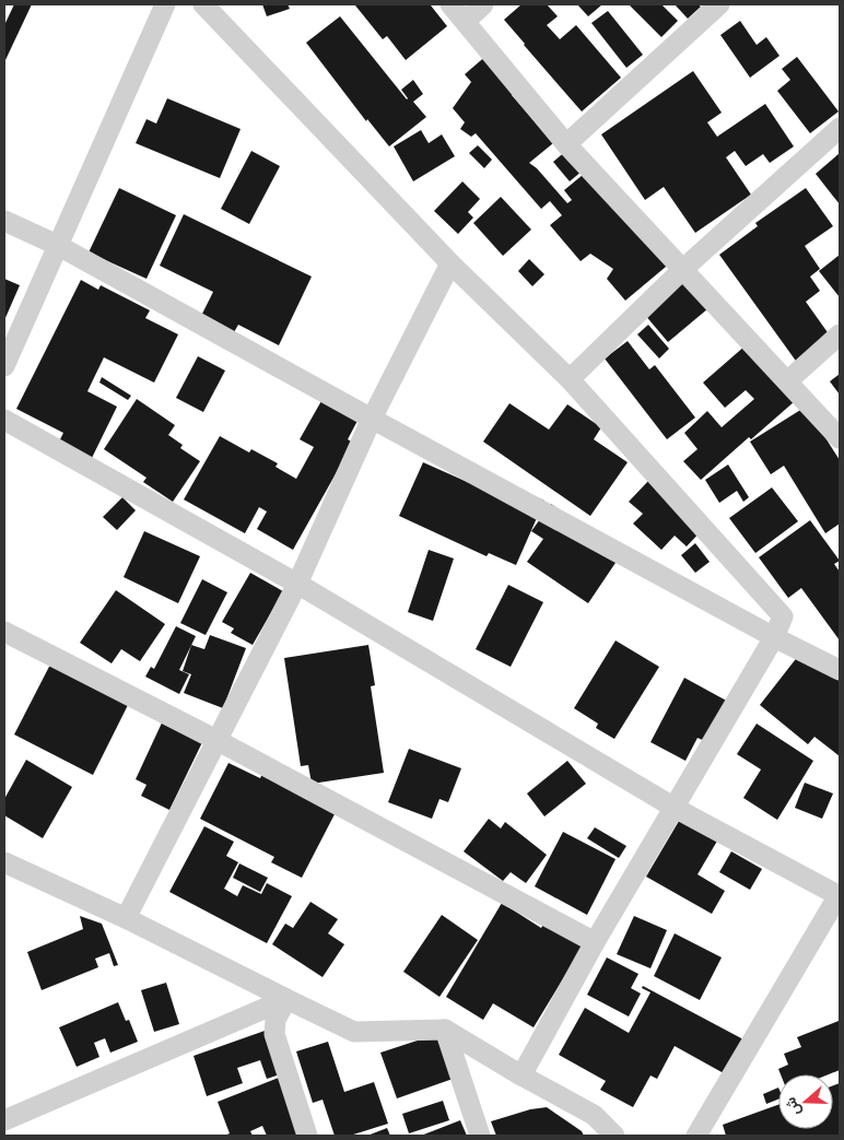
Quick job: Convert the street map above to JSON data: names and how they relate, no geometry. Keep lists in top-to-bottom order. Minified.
{"north":"left"}
